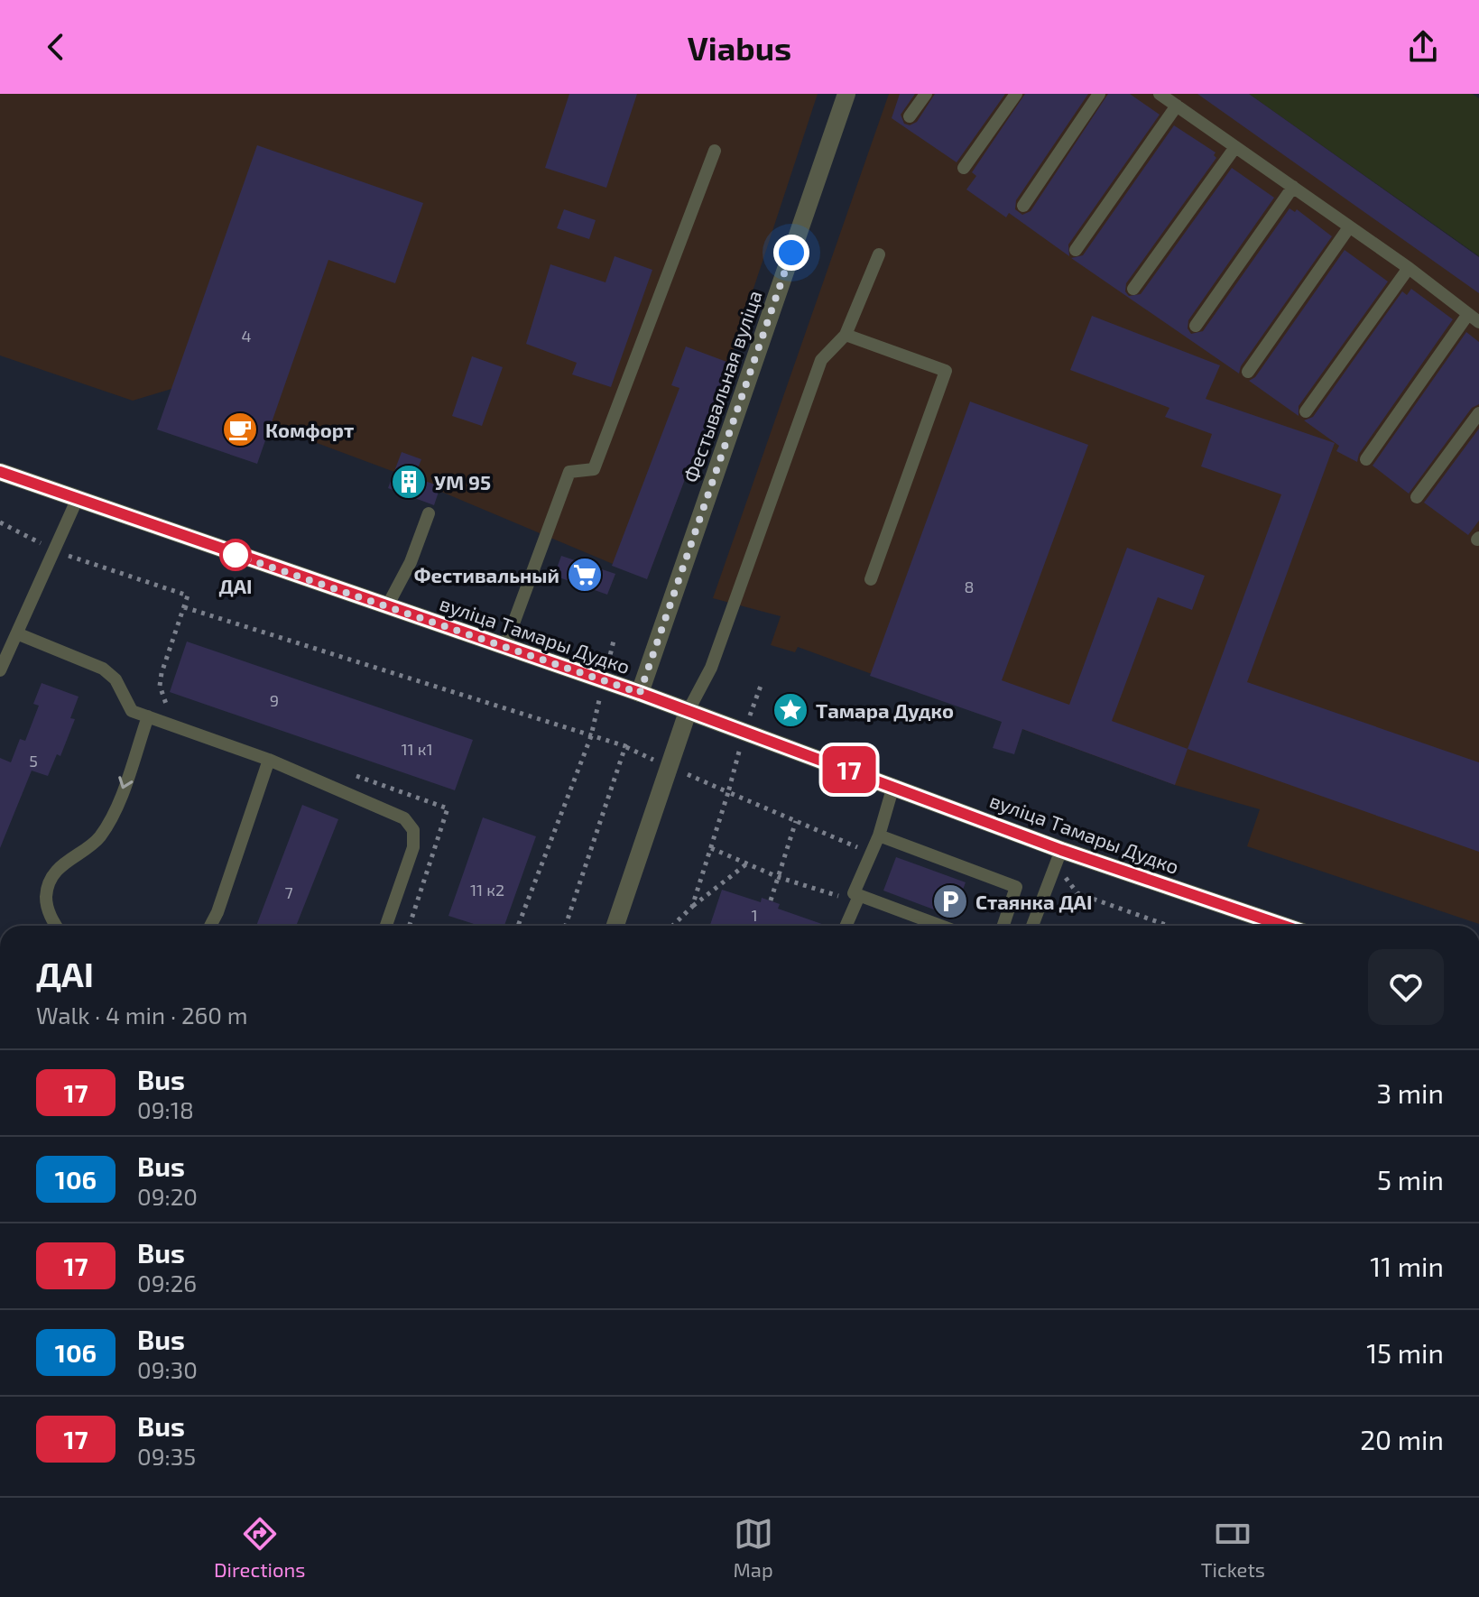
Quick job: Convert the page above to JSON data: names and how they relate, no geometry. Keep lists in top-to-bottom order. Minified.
{"streets":{"street":["Фестывальная вуліца","вуліца Тамары Дудко"]},"crossings":[["Фестывальная вуліца","вуліца Тамары Дудко"]],"places":{"cafe":["Комфорт"],"building":["УМ 95"],"other":["ДАІ"],"supermarket":["Фестивальный"],"place":["Тамара Дудко"],"parking":["Стаянка ДАІ"]},"lines":["bus line 17"],"house_numbers":["4","8","9","11 к1","5","11 к2","7","1"],"page":{"header":"Viabus","on_map":"17","heading":["ДАІ","Walk · 4 min · 260 m"],"list":[{"mark":"17","name":"Bus","note":"09:18","value":"3 min"},{"mark":"106","name":"Bus","note":"09:20","value":"5 min"},{"mark":"17","name":"Bus","note":"09:26","value":"11 min"},{"mark":"106","name":"Bus","note":"09:30","value":"15 min"},{"mark":"17","name":"Bus","note":"09:35","value":"20 min"}],"tabs":["Directions","Map","Tickets"]}}
